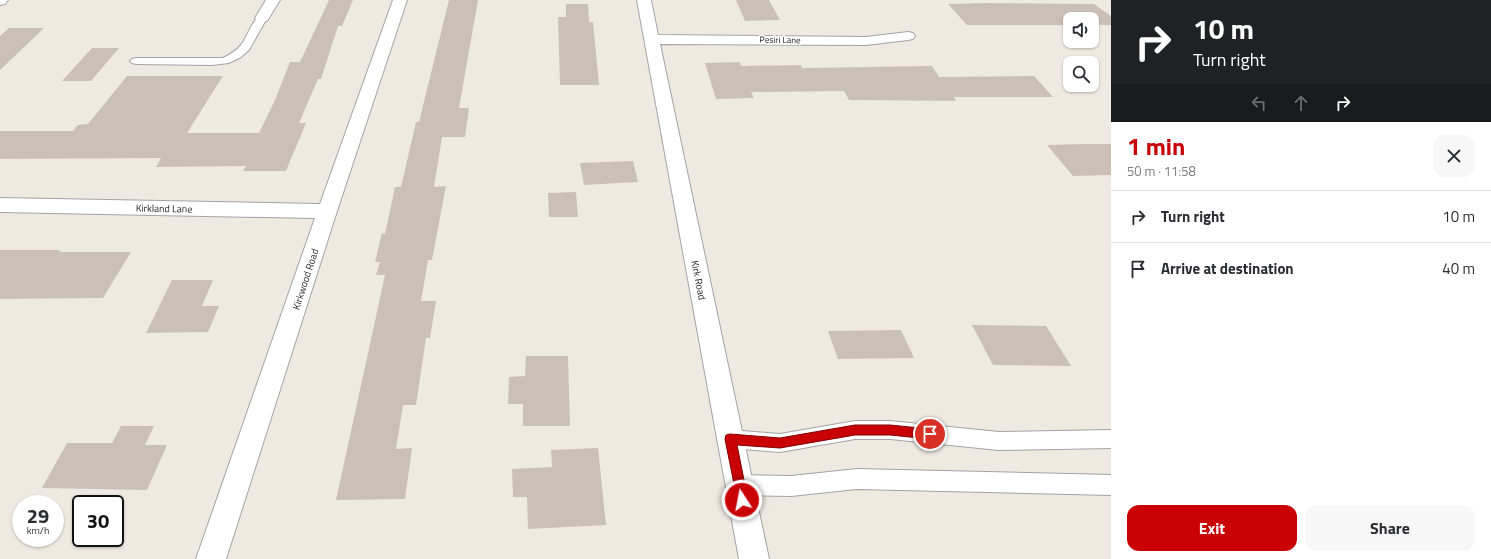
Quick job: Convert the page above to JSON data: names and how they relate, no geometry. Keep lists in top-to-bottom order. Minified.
{"streets":{"street":["Pesiri Lane","Kirkland Lane","Kirkwood Road","Kirk Road"]},"crossings":[["Pesiri Lane","Kirk Road"],["Kirkland Lane","Kirkwood Road"]],"page":{"turn":["10 m","Turn right"],"heading":["1 min","50 m · 11:58"],"list":[{"name":"Turn right","value":"10 m"},{"name":"Arrive at destination","value":"40 m"}],"speed":"29 km/h","limit":"30","buttons":["Exit","Share"]}}
